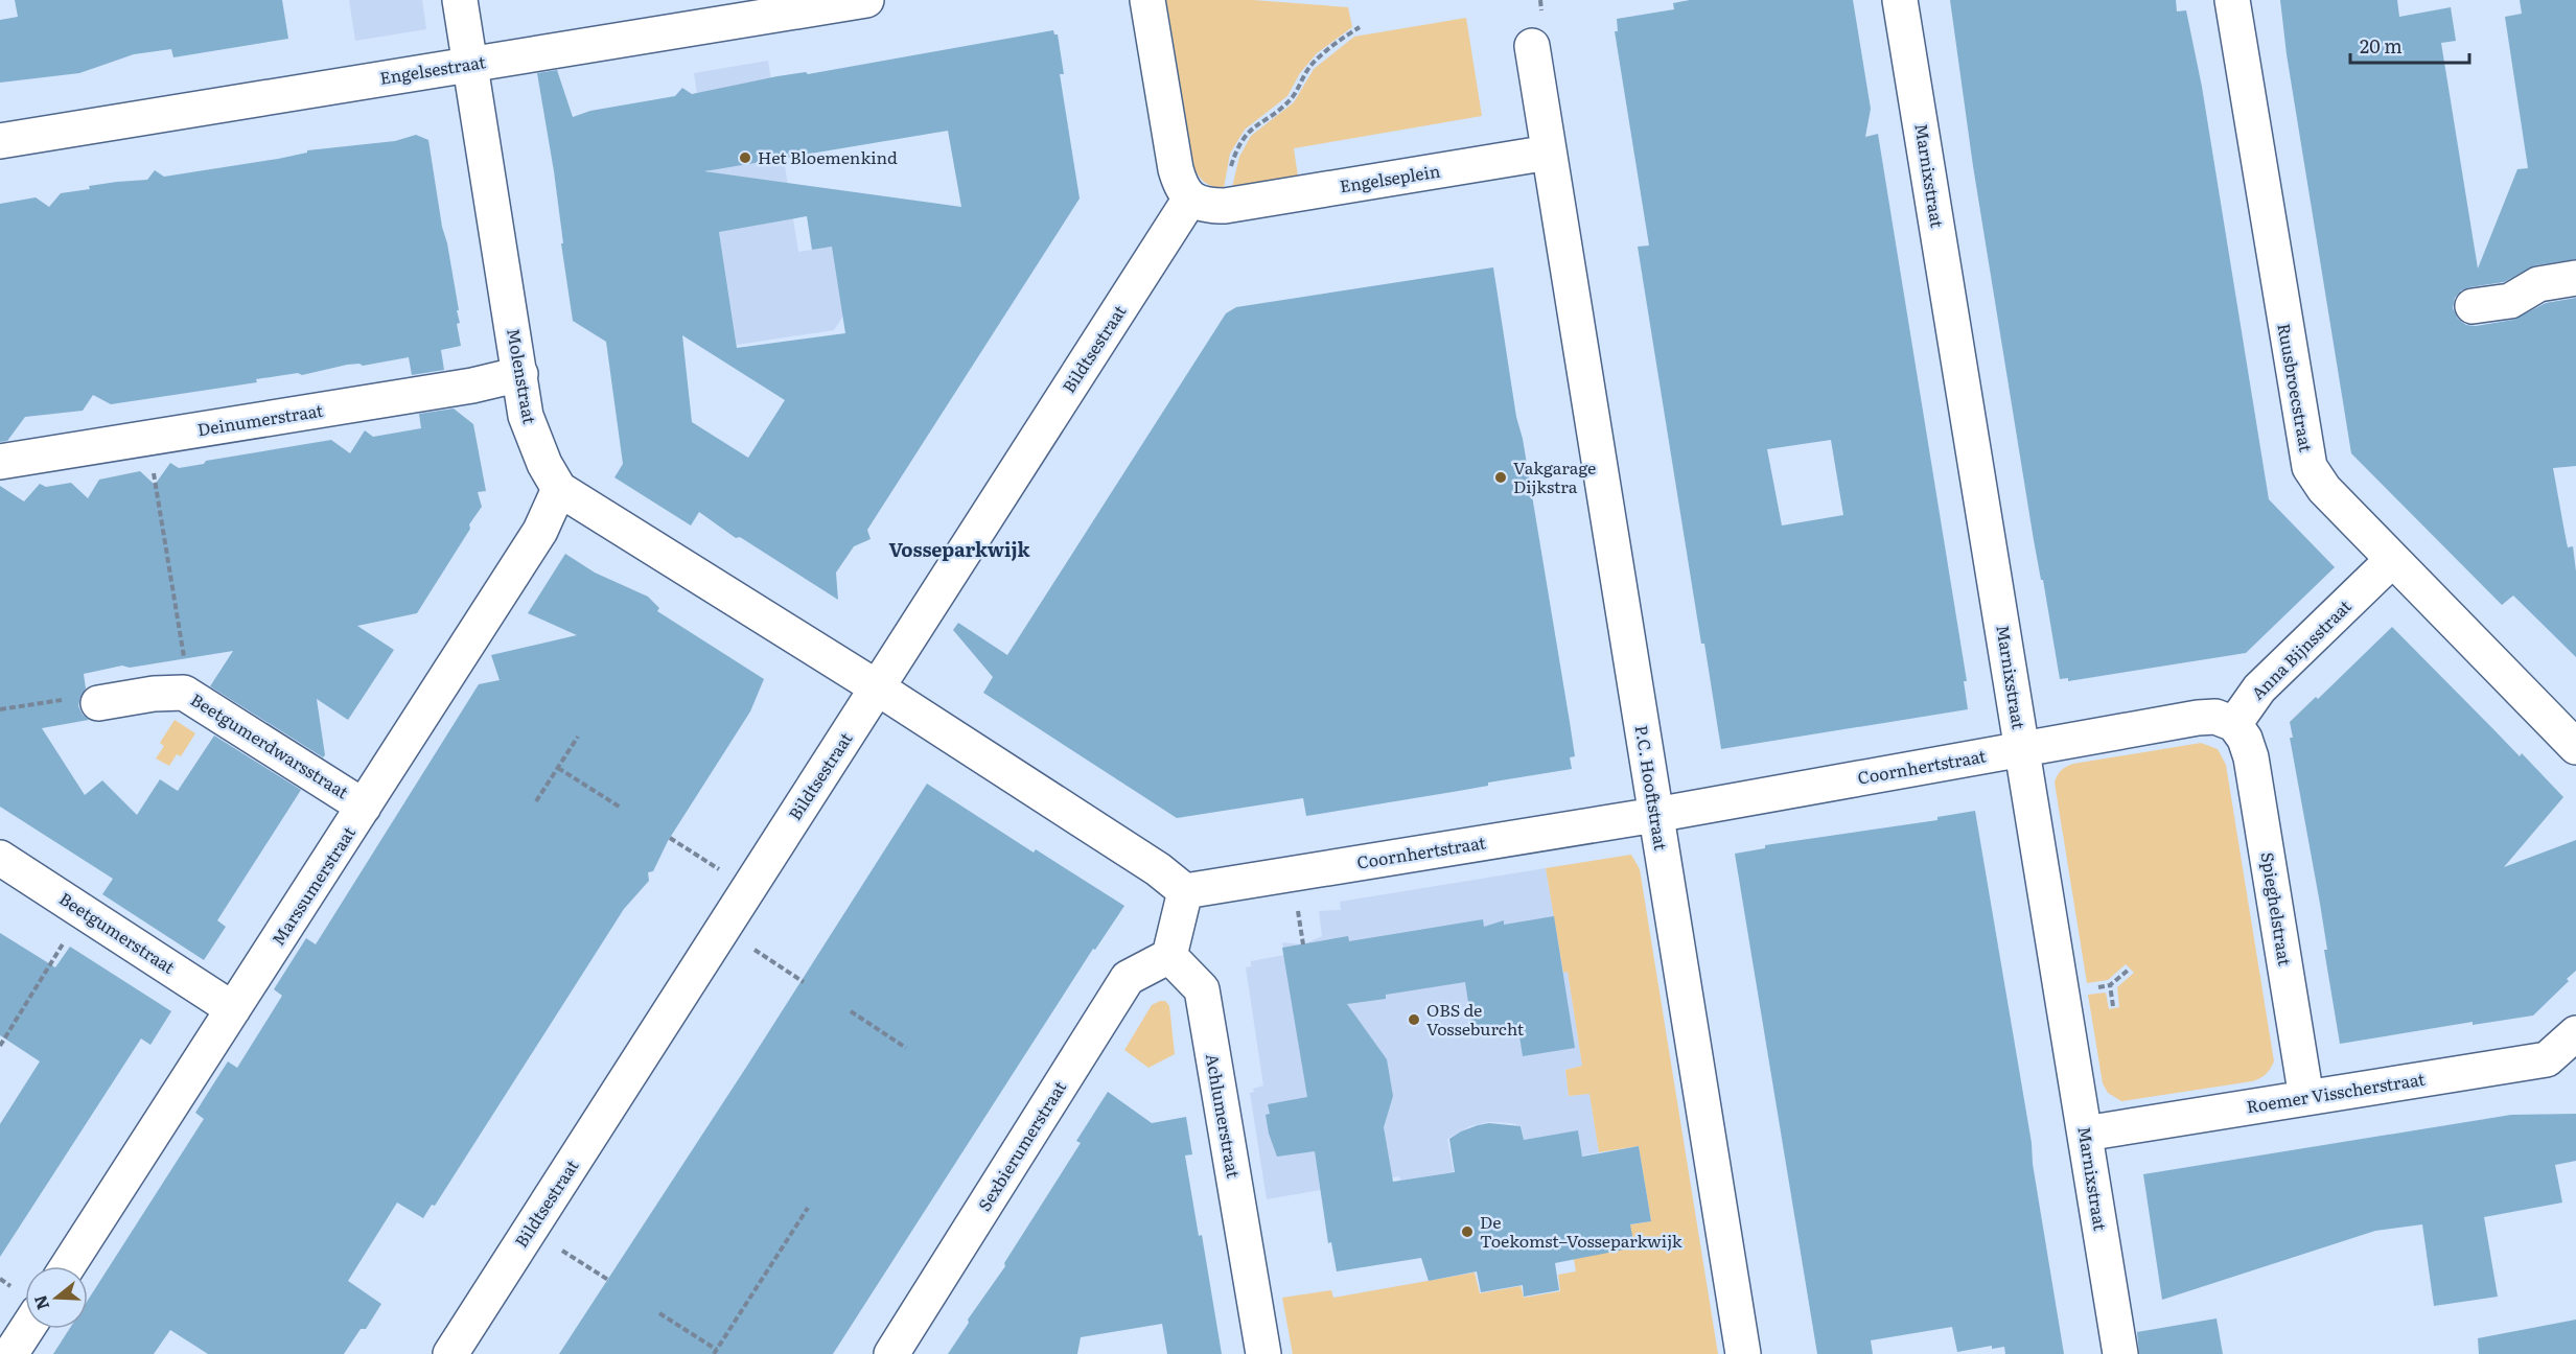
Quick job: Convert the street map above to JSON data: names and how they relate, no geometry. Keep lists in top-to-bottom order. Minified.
{"streets":{"street":["Engelsestraat","Marnixstraat","Engelseplein","Bildtsestraat","Molenstraat","Ruusbroecstraat","Deinumerstraat","Anna Bijnsstraat","Beetgumerdwarsstraat","Coornhertstraat","P.C. Hooftstraat","Marssumerstraat","Spieghelstraat","Beetgumerstraat","Roemer Visscherstraat","Achlumerstraat","Sexbierumerstraat"]},"crossings":[["Engelsestraat","Molenstraat"],["Marnixstraat","Coornhertstraat"],["Marnixstraat","Roemer Visscherstraat"],["Engelseplein","Bildtsestraat"],["Engelseplein","P.C. Hooftstraat"],["Molenstraat","Deinumerstraat"],["Molenstraat","Marssumerstraat"],["Ruusbroecstraat","Anna Bijnsstraat"],["Anna Bijnsstraat","Spieghelstraat"],["Beetgumerdwarsstraat","Marssumerstraat"],["Coornhertstraat","P.C. Hooftstraat"],["Marssumerstraat","Beetgumerstraat"],["Spieghelstraat","Roemer Visscherstraat"],["Achlumerstraat","Sexbierumerstraat"]],"districts":["Vosseparkwijk"],"places":["Het Bloemenkind","Vakgarage Dijkstra","OBS de Vosseburcht","De Toekomst–Vosseparkwijk"],"scale_bar":"20 m","north":"left"}
